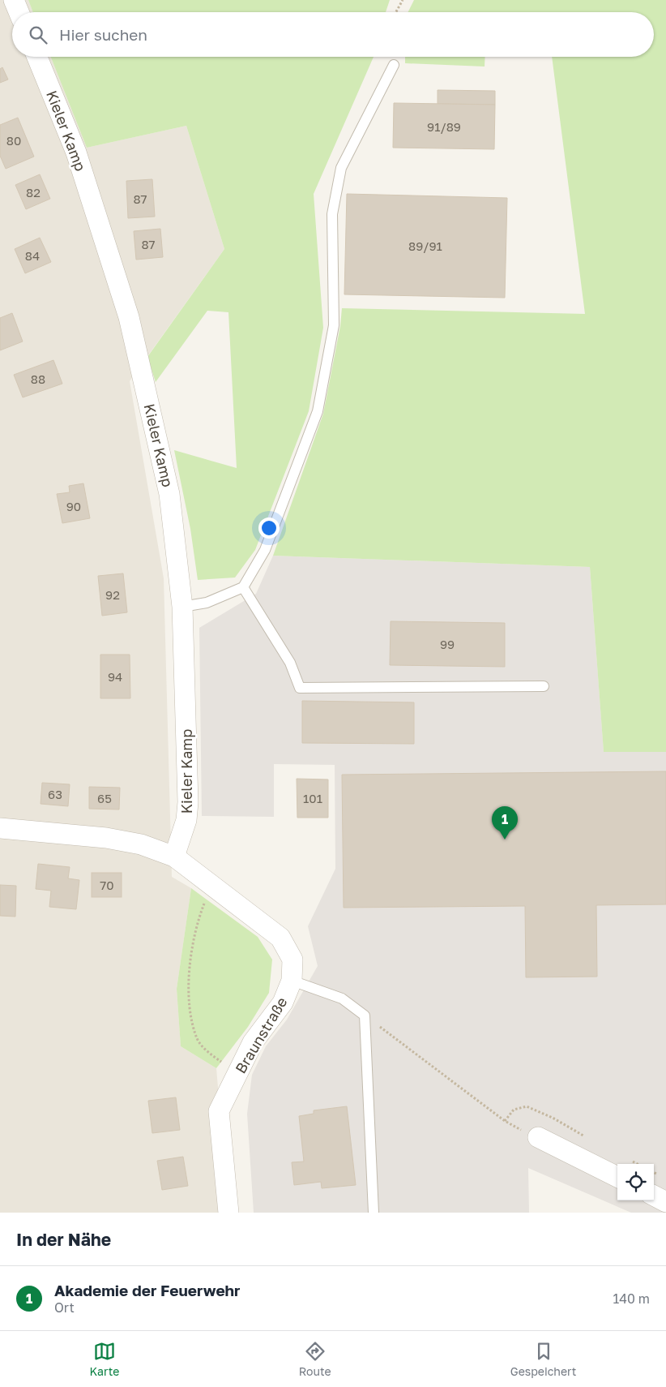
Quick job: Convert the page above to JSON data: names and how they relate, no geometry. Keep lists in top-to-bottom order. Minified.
{"streets":{"street":["Kieler Kamp","Braunstraße"]},"crossings":[["Kieler Kamp","Braunstraße"]],"house_numbers":["91/89","80","82","87","87","89/91","84","88","90","92","99","94","63","65","101","70"],"page":{"search":"Hier suchen","pins":"1","heading":"In der Nähe","list":[{"mark":"1","name":"Akademie der Feuerwehr","note":"Ort","value":"140 m"}],"nav":["Karte","Route","Gespeichert"]}}
